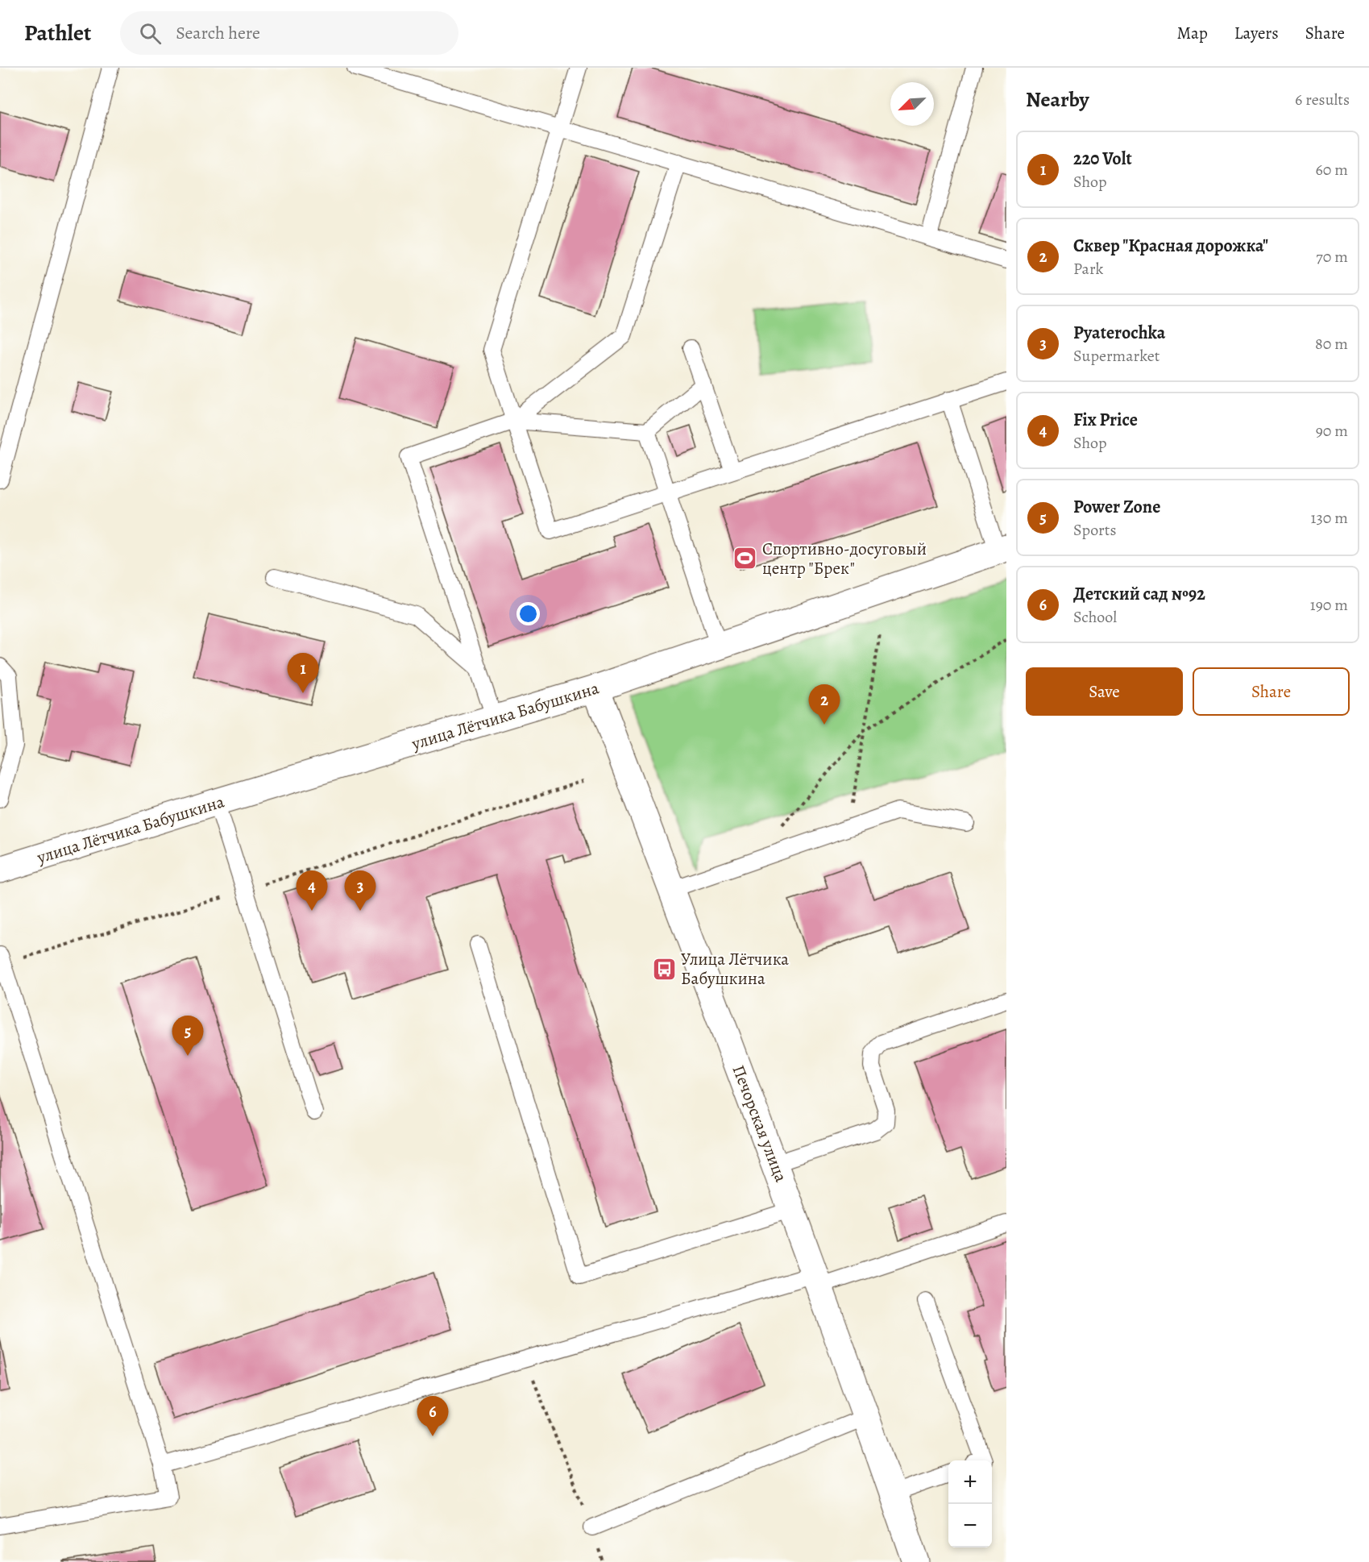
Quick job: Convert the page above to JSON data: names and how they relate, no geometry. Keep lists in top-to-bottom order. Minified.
{"streets":{"main road":["улица Лётчика Бабушкина","Печорская улица"]},"crossings":[["улица Лётчика Бабушкина","Печорская улица"]],"places":{"sports":["Спортивно-досуговый центр \"Брек\""],"bus stop":["Улица Лётчика Бабушкина"]},"north":"bottom left","page":{"header":"Pathlet","search":"Search here","nav":["Map","Layers","Share"],"heading":["Nearby","6 results"],"list":[{"mark":"1","name":"220 Volt","note":"Shop","value":"60 m"},{"mark":"2","name":"Сквер \"Красная дорожка\"","note":"Park","value":"70 m"},{"mark":"3","name":"Pyaterochka","note":"Supermarket","value":"80 m"},{"mark":"4","name":"Fix Price","note":"Shop","value":"90 m"},{"mark":"5","name":"Power Zone","note":"Sports","value":"130 m"},{"mark":"6","name":"Детский сад №92","note":"School","value":"190 m"}],"pins":["1","2","3","4","5","6"],"buttons":["Save","Share"],"map_buttons":["+","−"]}}
